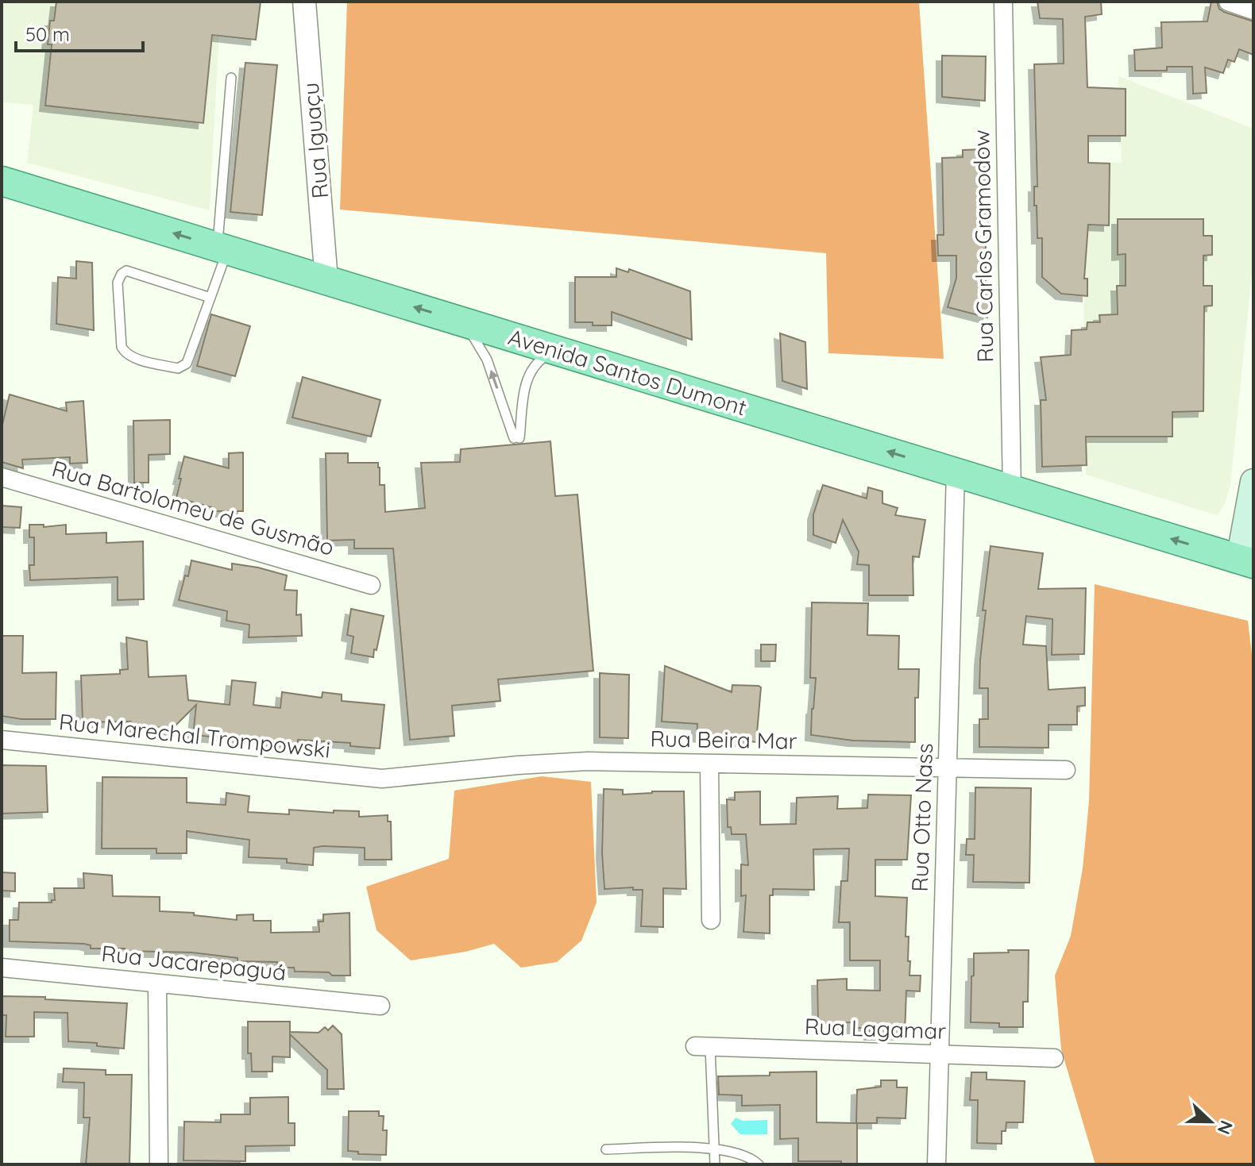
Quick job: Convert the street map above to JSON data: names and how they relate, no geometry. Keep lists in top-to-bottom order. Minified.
{"streets":{"main road":["Avenida Santos Dumont"],"street":["Rua Iguaçu","Rua Carlos Gramodow","Rua Bartolomeu de Gusmão","Rua Marechal Trompowski","Rua Beira Mar","Rua Otto Nass","Rua Jacarepaguá","Rua Lagamar"]},"crossings":[["Rua Iguaçu","Avenida Santos Dumont"],["Rua Carlos Gramodow","Avenida Santos Dumont"],["Avenida Santos Dumont","Rua Otto Nass"],["Rua Marechal Trompowski","Rua Beira Mar"],["Rua Beira Mar","Rua Otto Nass"],["Rua Otto Nass","Rua Lagamar"]],"one_way":["Avenida Santos Dumont"],"scale_bar":"50 m","north":"right"}
